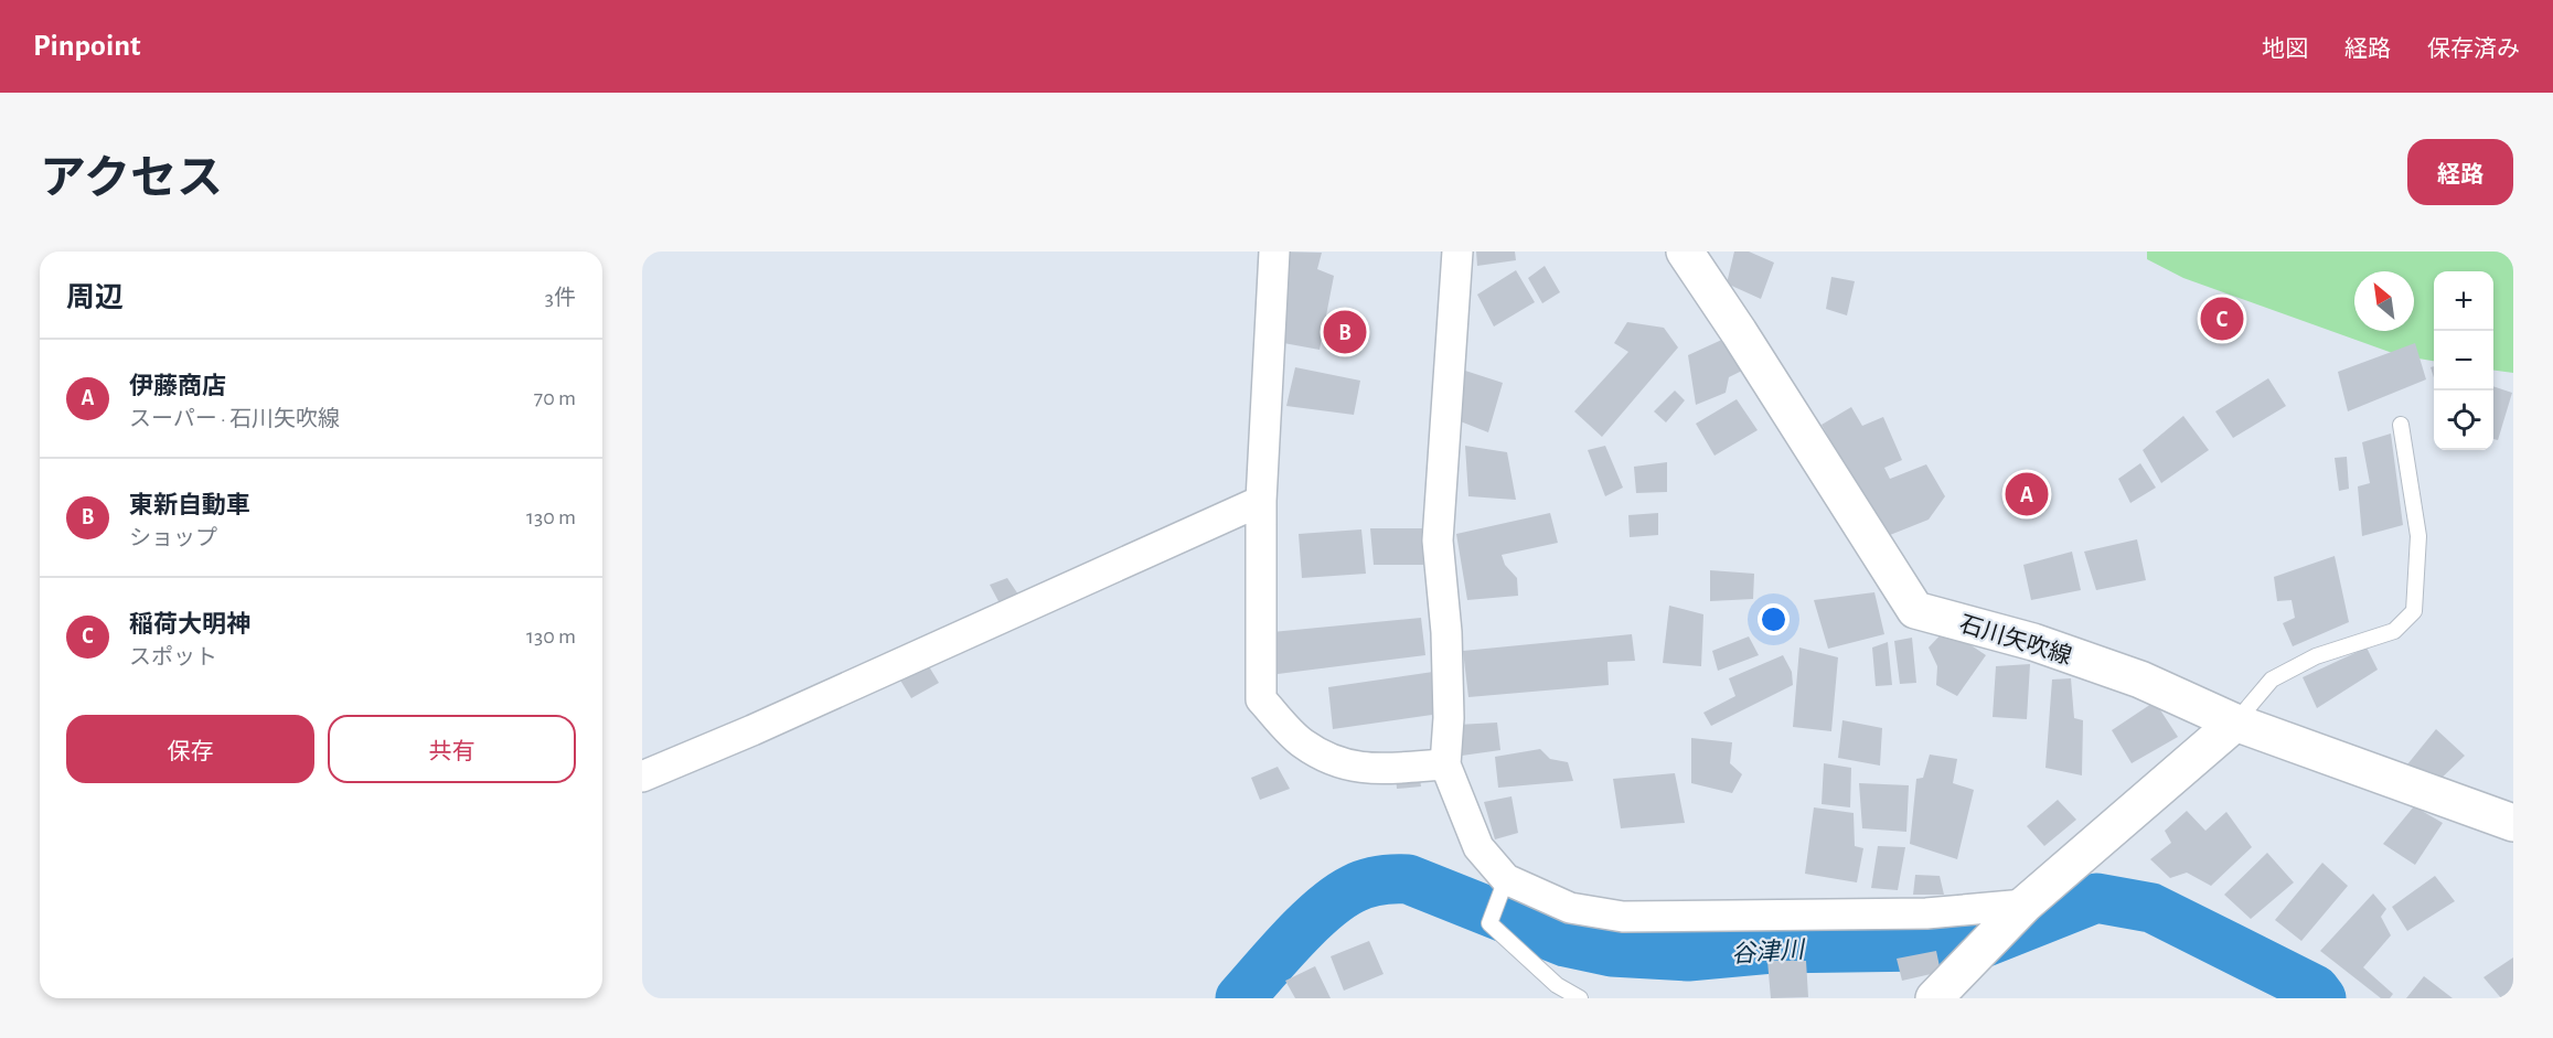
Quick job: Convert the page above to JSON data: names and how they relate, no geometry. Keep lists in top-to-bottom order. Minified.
{"streets":{"main road":["石川矢吹線"]},"water":["谷津川"],"north":"top left","page":{"header":"Pinpoint","nav":["地図","経路","保存済み"],"title":"アクセス","buttons":["経路",["保存","共有"]],"heading":["周辺","3件"],"map_buttons":["+","−"],"pins":["C","B","A"],"list":[{"mark":"A","name":"伊藤商店","note":"スーパー · 石川矢吹線","value":"70 m"},{"mark":"B","name":"東新自動車","note":"ショップ","value":"130 m"},{"mark":"C","name":"稲荷大明神","note":"スポット","value":"130 m"}]}}
